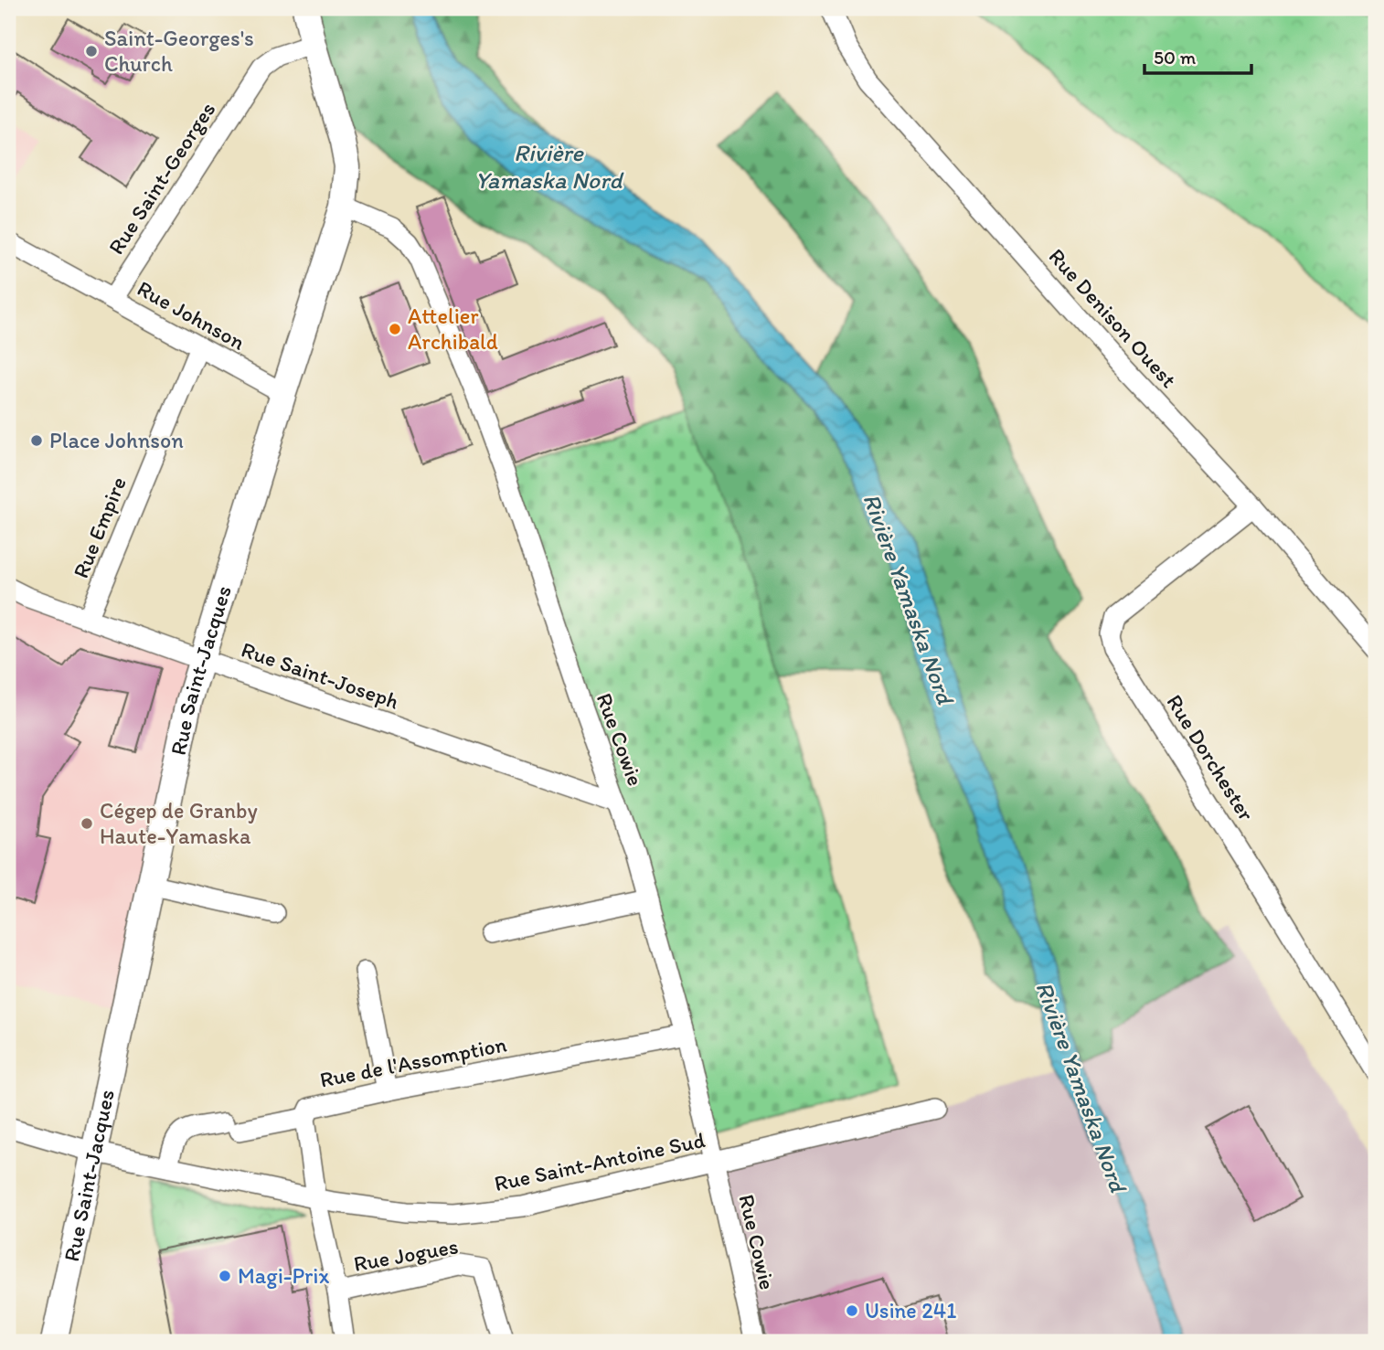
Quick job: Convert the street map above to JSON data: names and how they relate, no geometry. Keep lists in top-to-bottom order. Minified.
{"streets":{"main road":["Rue Saint-Jacques"],"street":["Rue Saint-Georges","Rue Johnson","Rue Denison Ouest","Rue Empire","Rue Saint-Joseph","Rue Cowie","Rue Dorchester","Rue de l'Assomption","Rue Saint-Antoine Sud","Rue Jogues"]},"crossings":[["Rue Saint-Georges","Rue Johnson"],["Rue Saint-Georges","Rue Saint-Jacques"],["Rue Johnson","Rue Empire"],["Rue Johnson","Rue Saint-Jacques"],["Rue Denison Ouest","Rue Dorchester"],["Rue Empire","Rue Saint-Joseph"],["Rue Saint-Jacques","Rue Saint-Joseph"],["Rue Saint-Jacques","Rue Cowie"],["Rue Saint-Jacques","Rue Saint-Antoine Sud"],["Rue Saint-Joseph","Rue Cowie"],["Rue Cowie","Rue de l'Assomption"],["Rue Cowie","Rue Saint-Antoine Sud"],["Rue de l'Assomption","Rue Saint-Antoine Sud"],["Rue de l'Assomption","Rue Jogues"]],"water":["Rivière Yamaska Nord"],"places":["Saint-Georges's Church","Attelier Archibald","Place Johnson","Cégep de Granby Haute-Yamaska","Magi-Prix","Usine 241"],"scale_bar":"50 m"}
